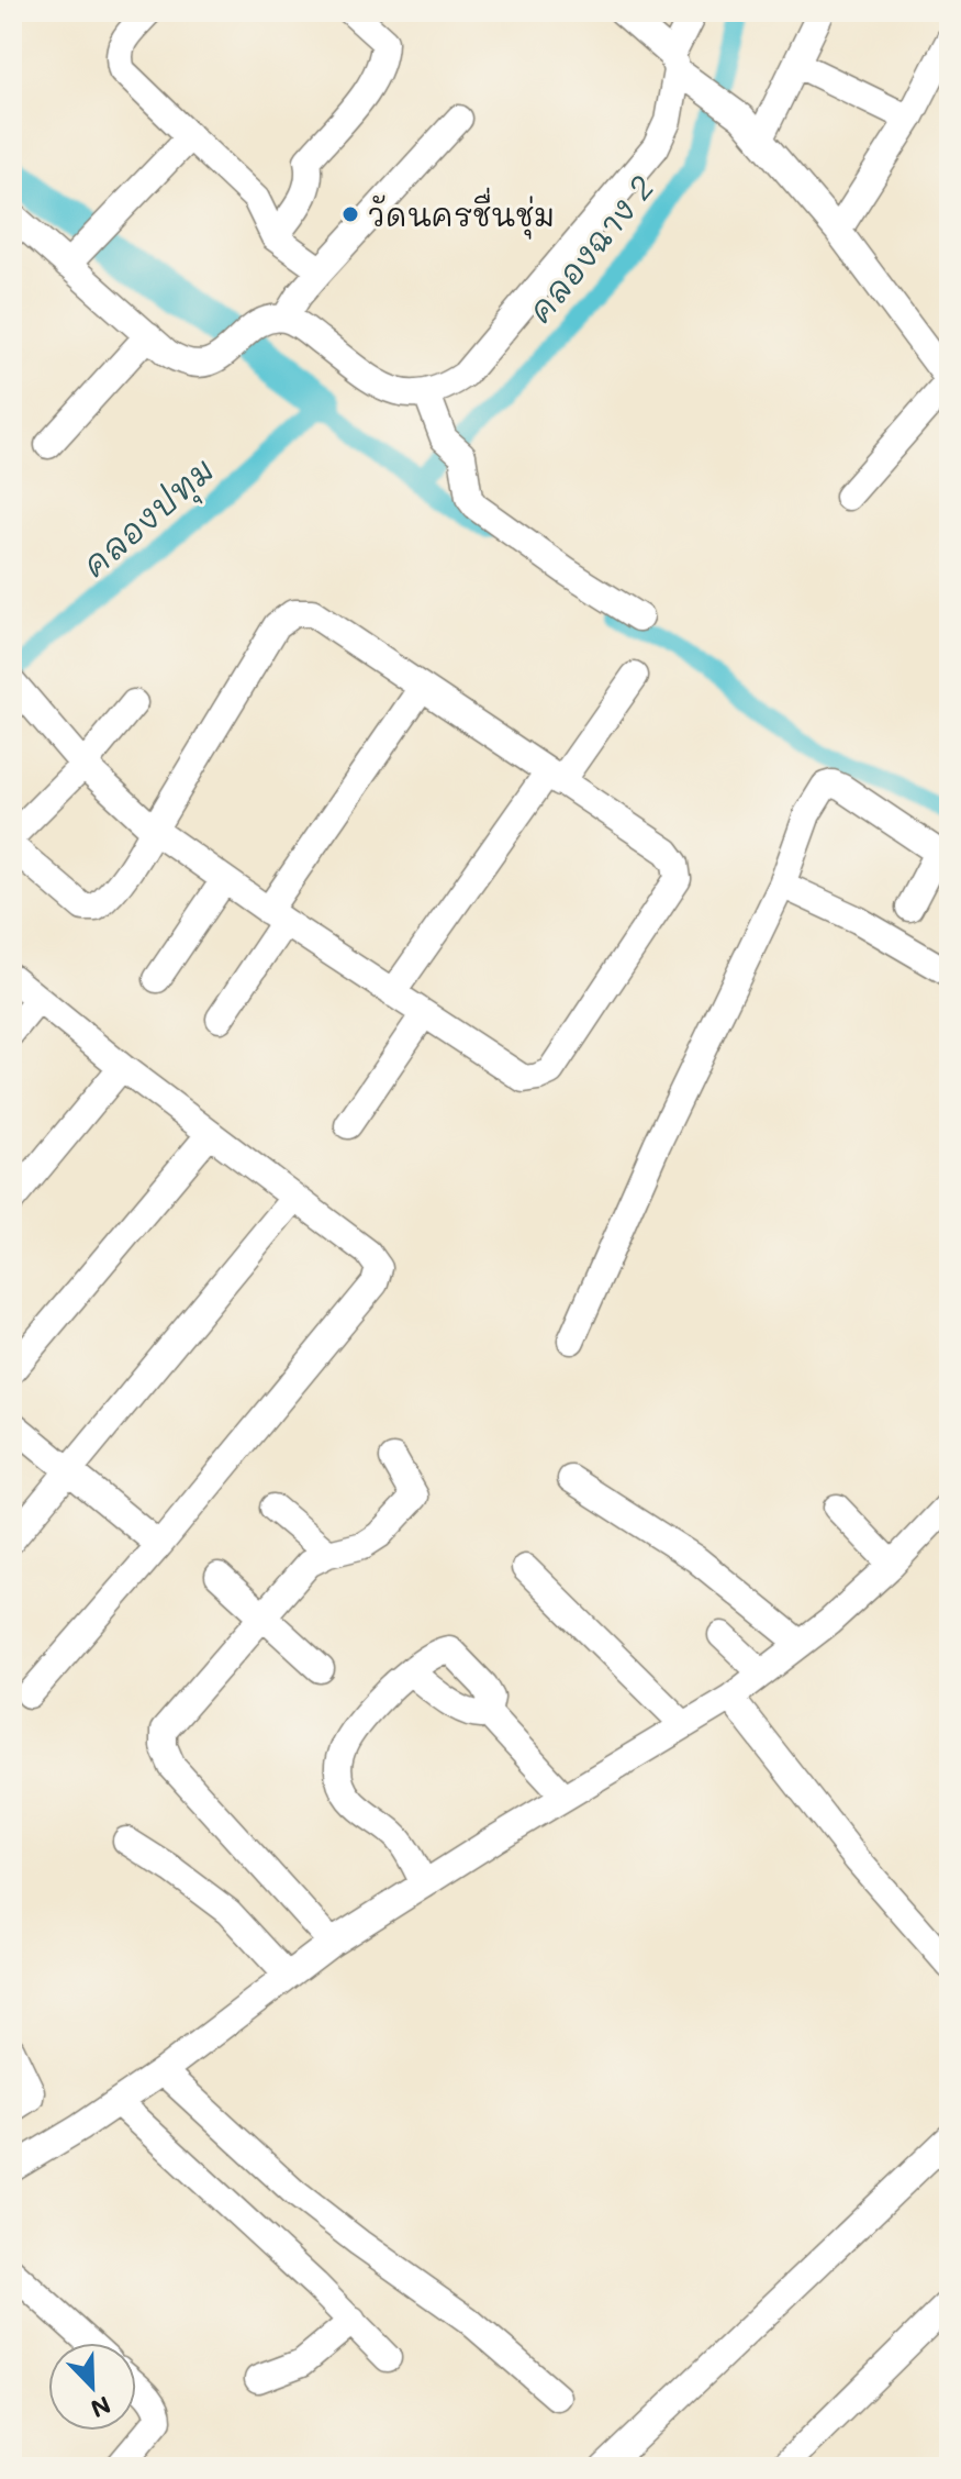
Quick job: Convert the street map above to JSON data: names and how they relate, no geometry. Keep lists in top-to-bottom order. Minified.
{"water":["คลองฉาง 2","คลองปทุม"],"places":["วัดนครชื่นชุ่ม"],"north":"bottom right"}
